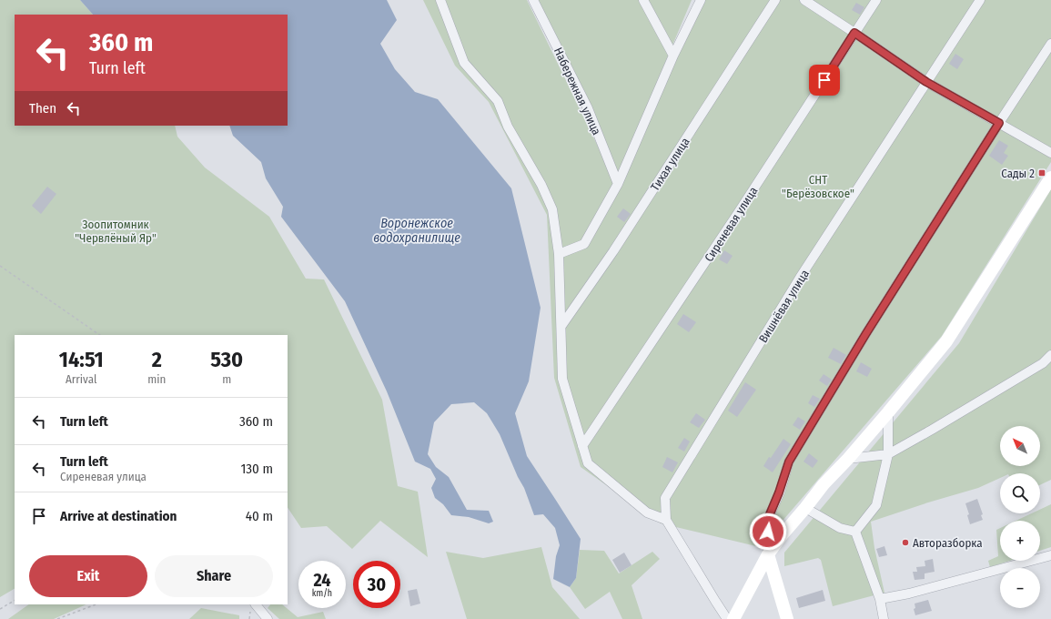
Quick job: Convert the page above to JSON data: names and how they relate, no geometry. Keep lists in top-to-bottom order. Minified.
{"streets":{"street":["Набережная улица","Тихая улица","Сиреневая улица","Вишнёвая улица"]},"water":["Воронежское водохранилище"],"parks":["СНТ \"Берёзовское\"","Зоопитомник \"Червлёный Яр\""],"places":{"transit":["Сады 2"],"other":["Авторазборка"]},"north":"top left","page":{"turn":["360 m","Turn left"],"then":"Then","eta":["14:51","Arrival","2","min","530","m"],"list":[{"name":"Turn left","value":"360 m"},{"name":"Turn left","note":"Сиреневая улица","value":"130 m"},{"name":"Arrive at destination","value":"40 m"}],"map_buttons":["+","−"],"buttons":["Exit","Share"],"speed":"24 km/h","limit":"30"}}
